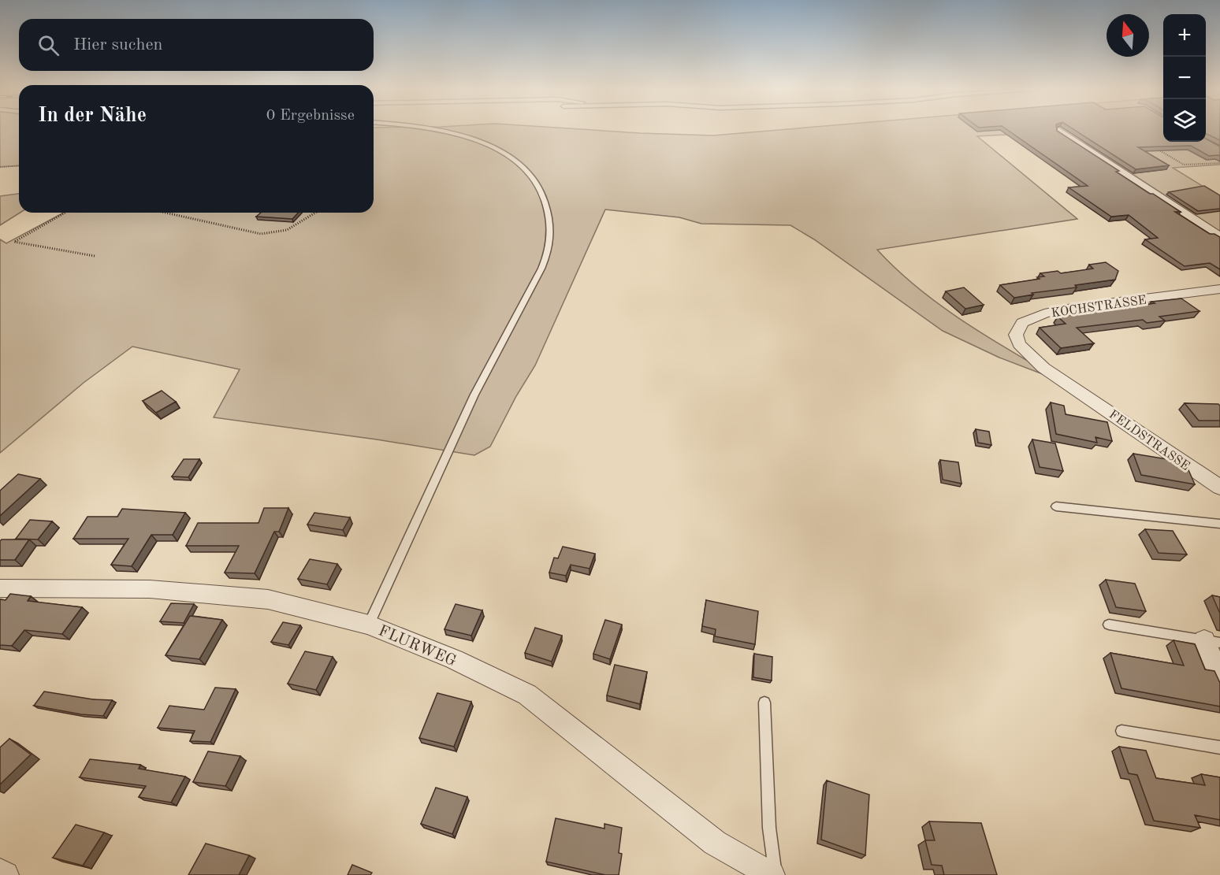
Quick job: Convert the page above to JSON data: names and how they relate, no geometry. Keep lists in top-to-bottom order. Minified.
{"streets":{"street":["KOCHSTRASSE","FELDSTRASSE","FLURWEG"]},"crossings":[["KOCHSTRASSE","FELDSTRASSE"]],"north":"top","page":{"map_buttons":["+","−"],"search":"Hier suchen","heading":["In der Nähe","0 Ergebnisse"]}}
